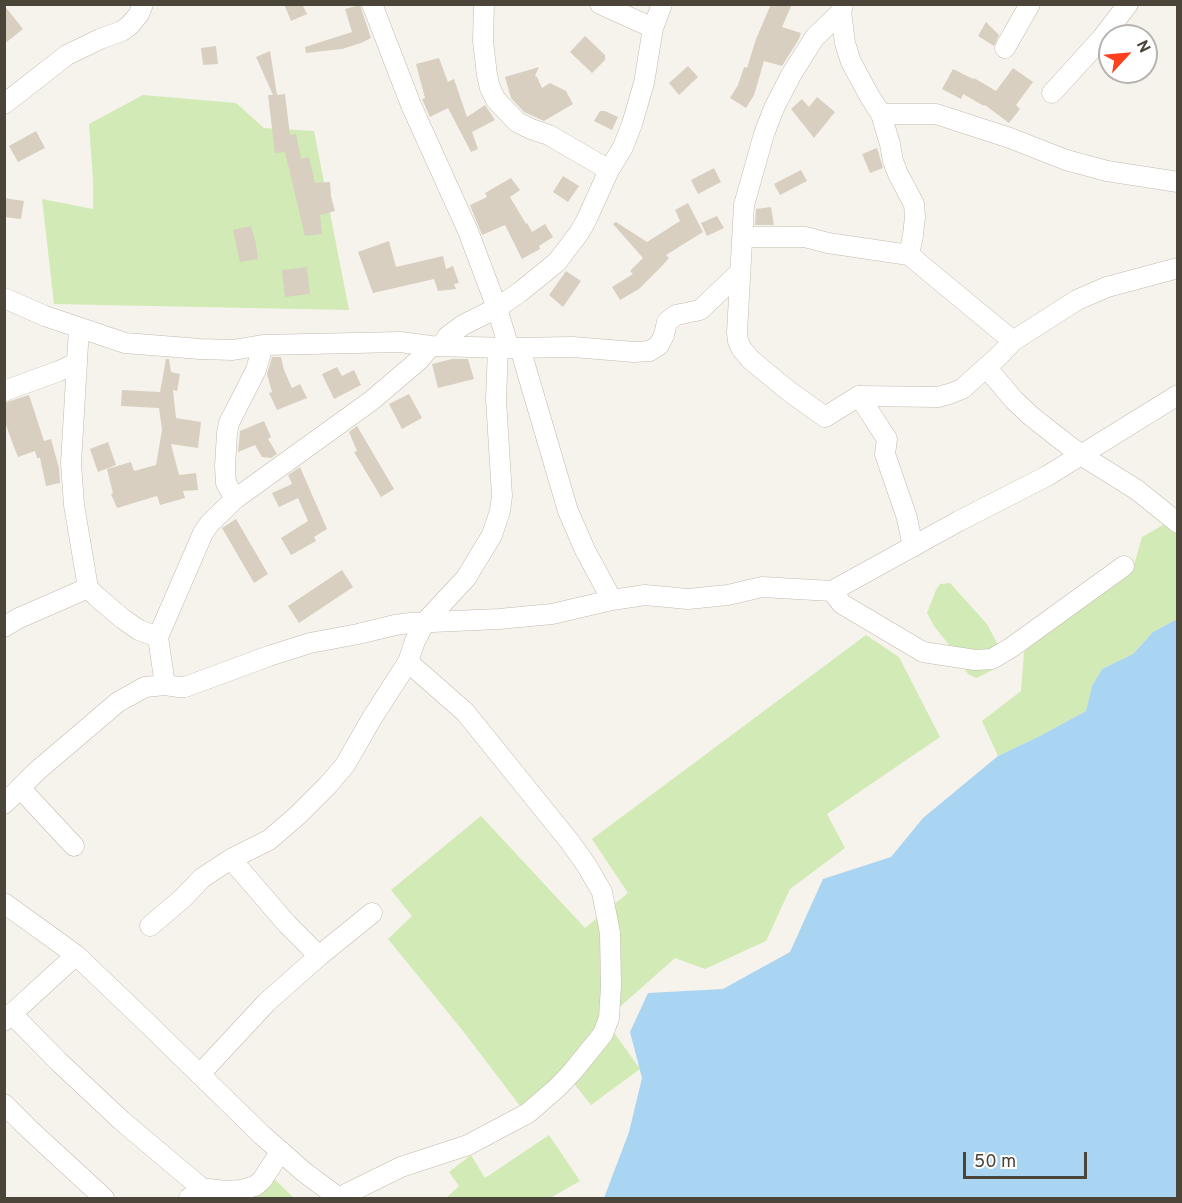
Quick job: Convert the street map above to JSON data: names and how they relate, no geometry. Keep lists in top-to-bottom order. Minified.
{"scale_bar":"50 m","north":"top right"}
